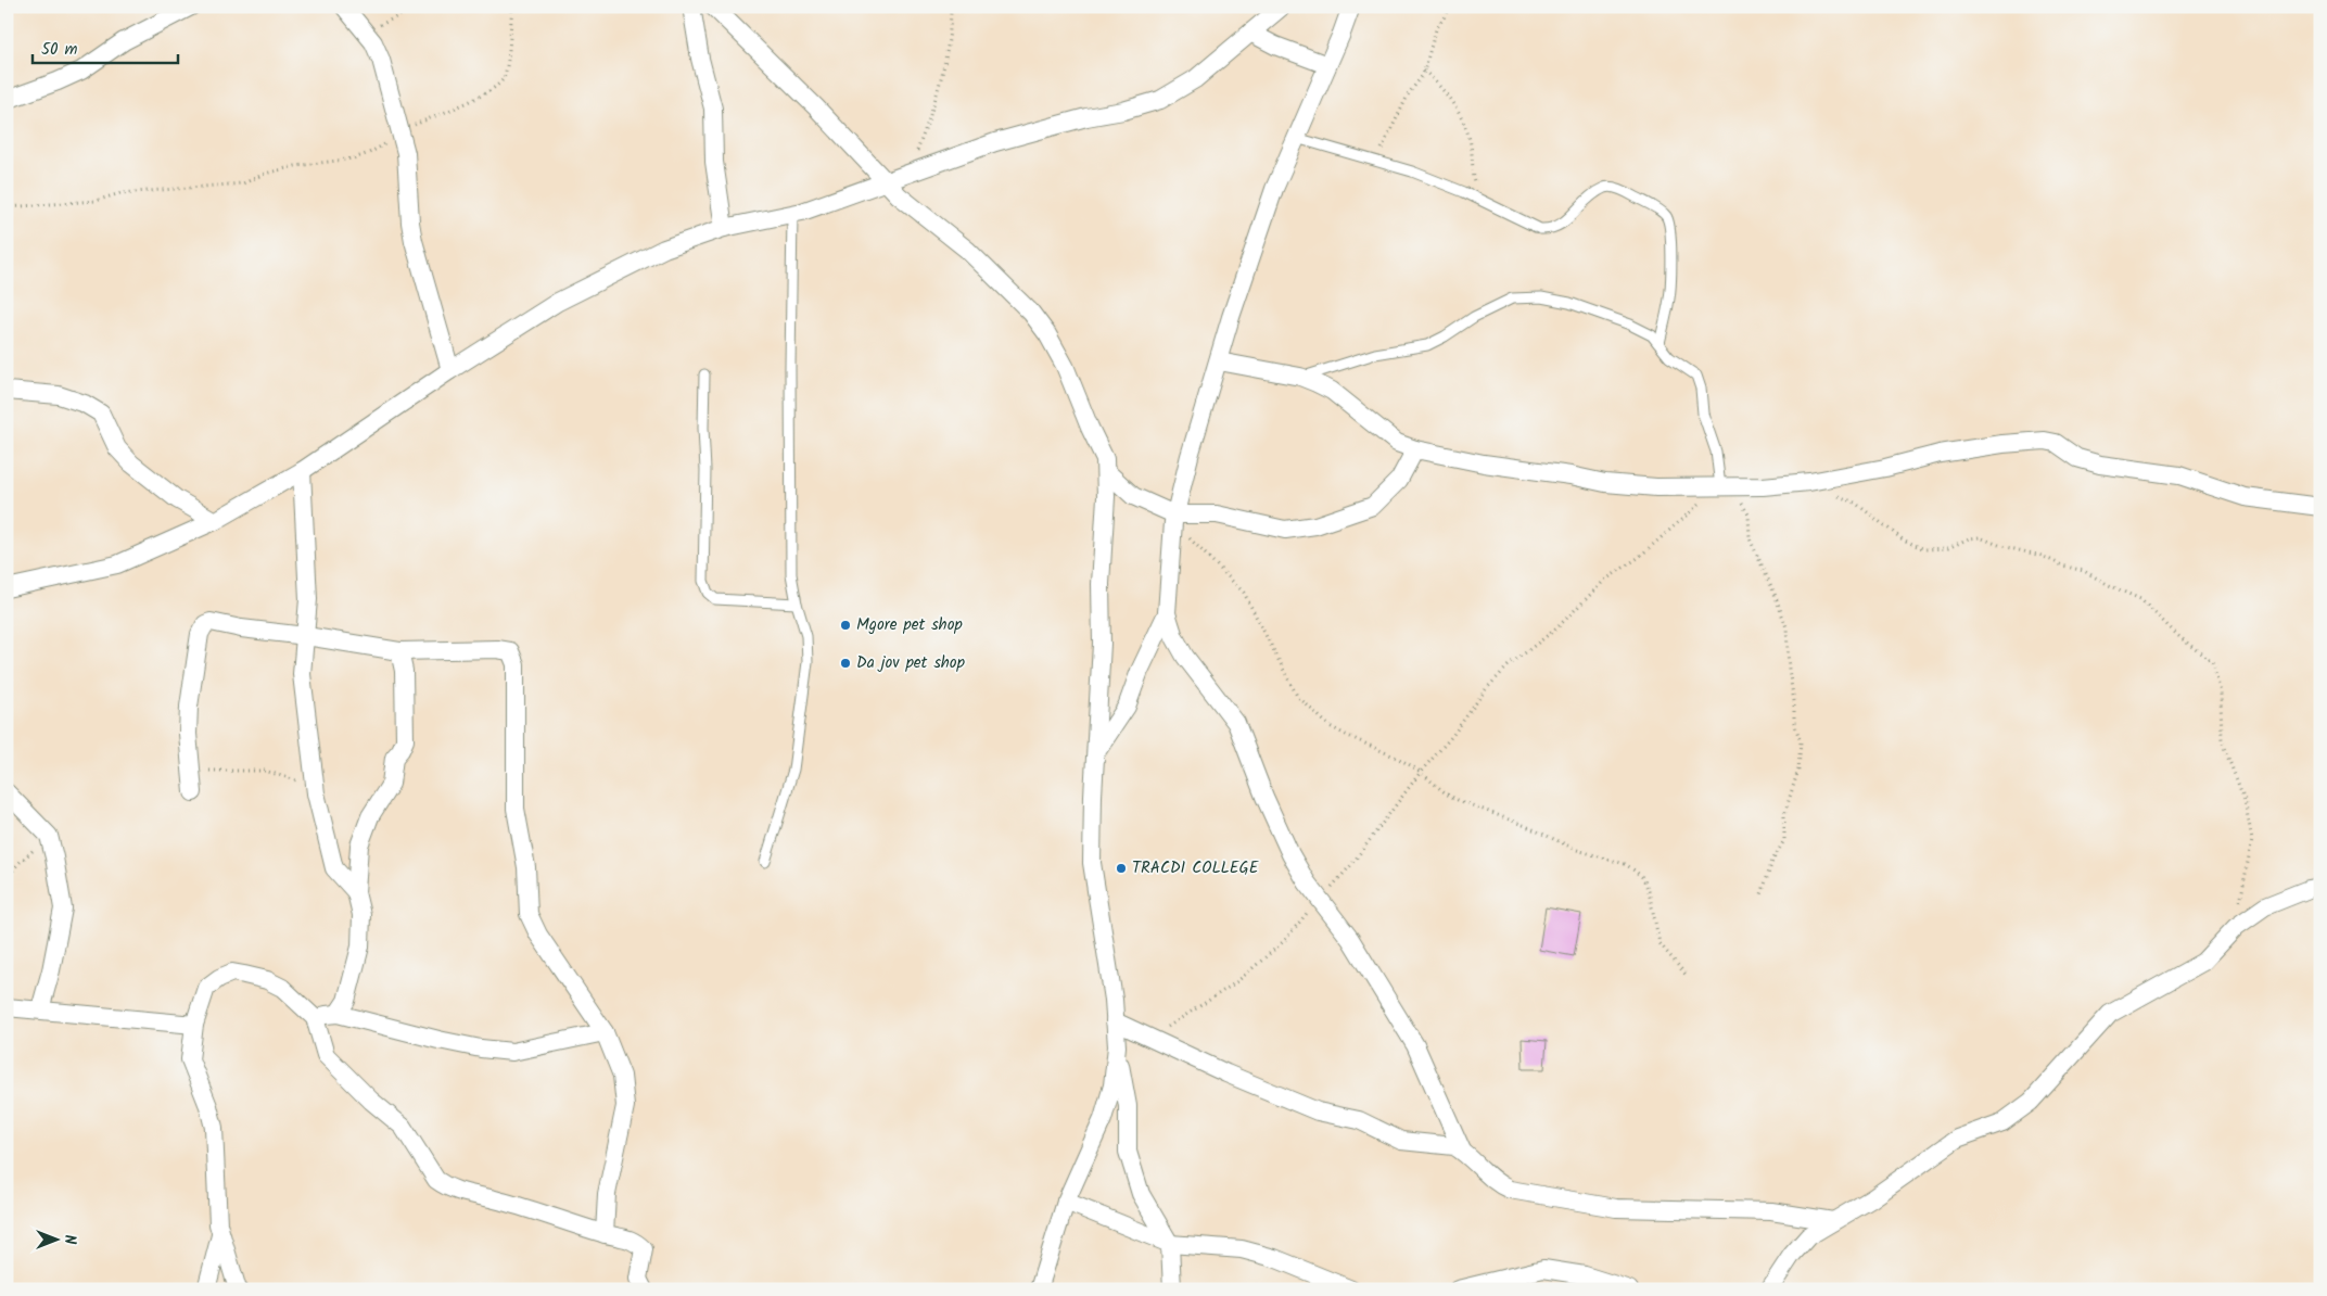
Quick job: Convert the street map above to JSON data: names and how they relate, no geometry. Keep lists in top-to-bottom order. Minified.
{"places":["Mgore pet shop","Da jov pet shop","TRACDI COLLEGE"],"scale_bar":"50 m","north":"right"}
